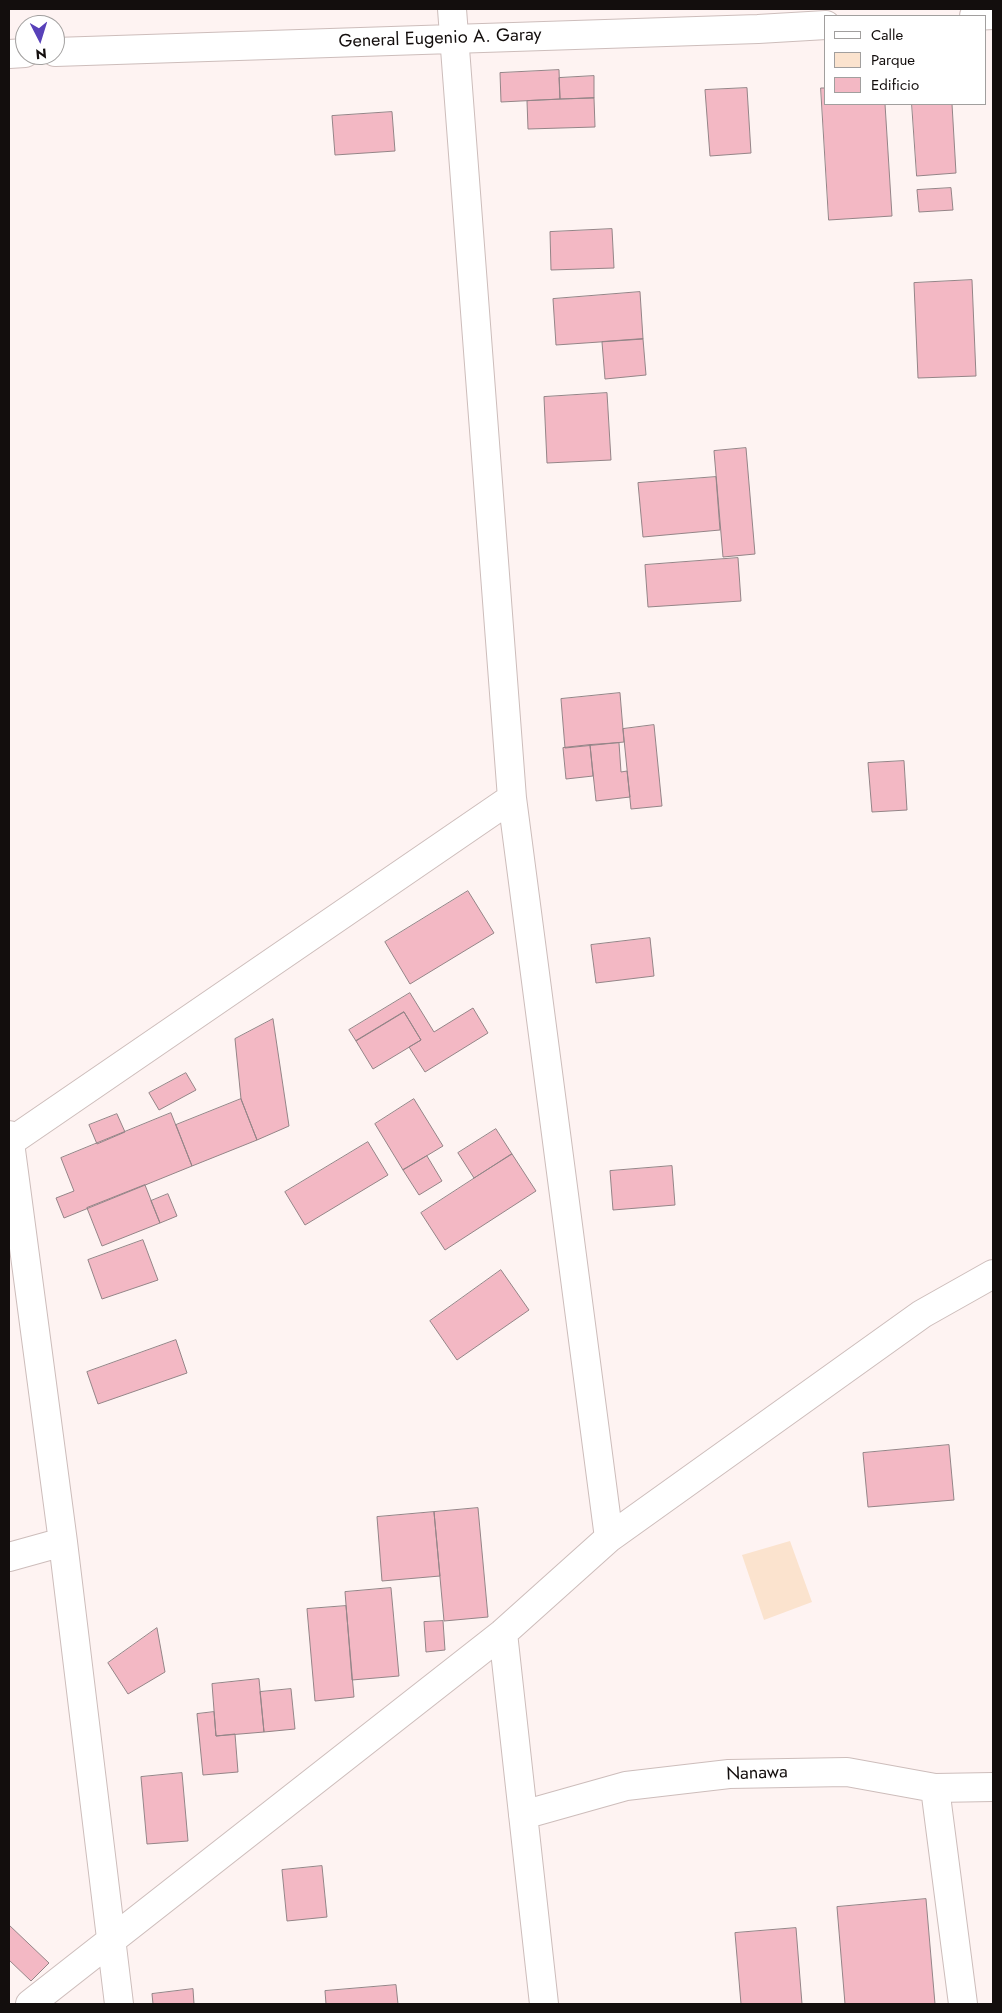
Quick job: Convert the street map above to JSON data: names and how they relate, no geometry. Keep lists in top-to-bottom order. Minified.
{"streets":{"street":["General Eugenio A. Garay","Nanawa"]},"legend":["Calle","Parque","Edificio"],"north":"bottom"}
